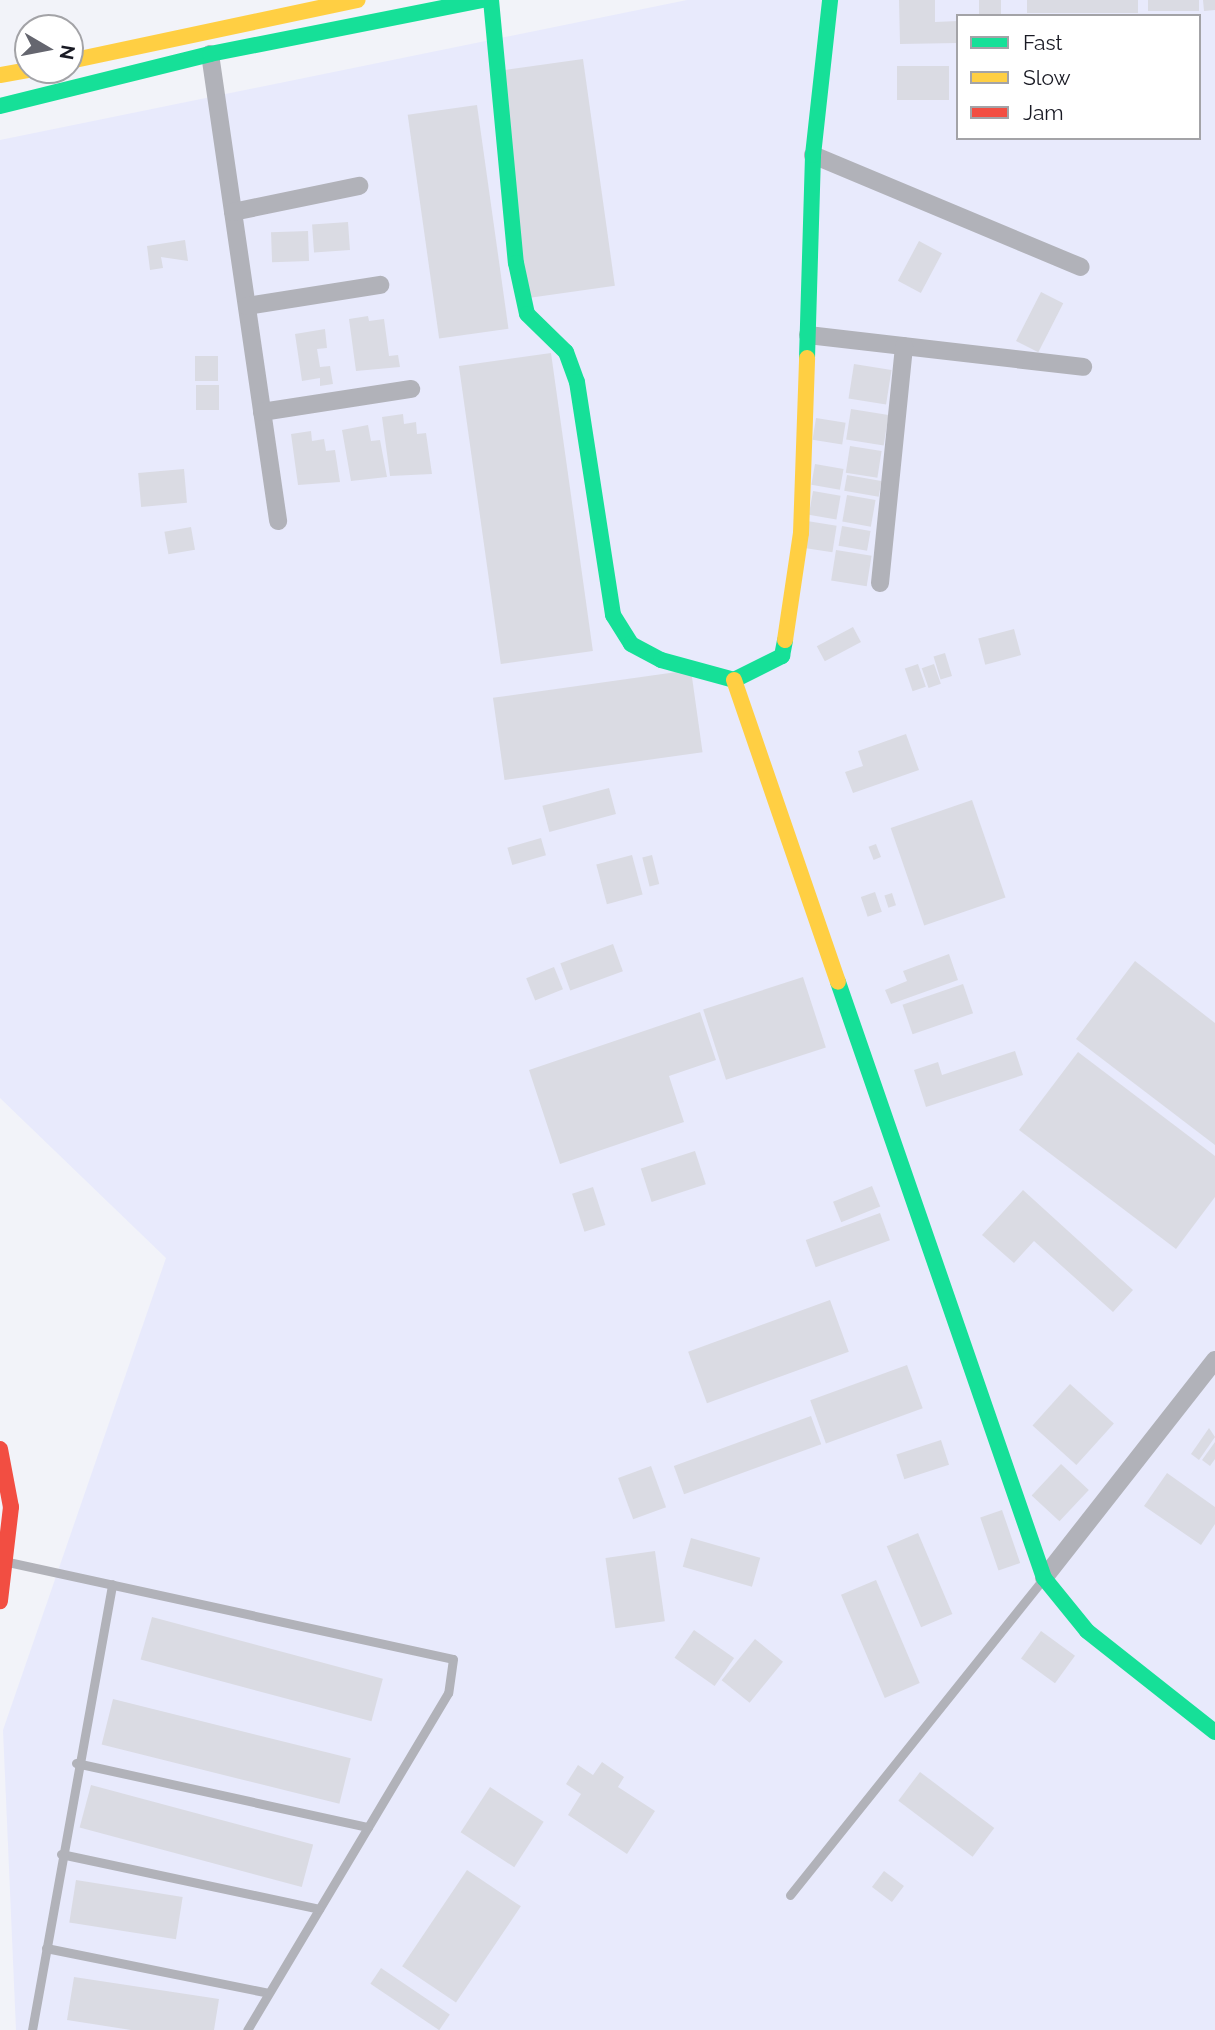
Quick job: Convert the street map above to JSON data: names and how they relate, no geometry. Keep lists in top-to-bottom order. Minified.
{"legend":["Fast","Slow","Jam"],"north":"right"}
